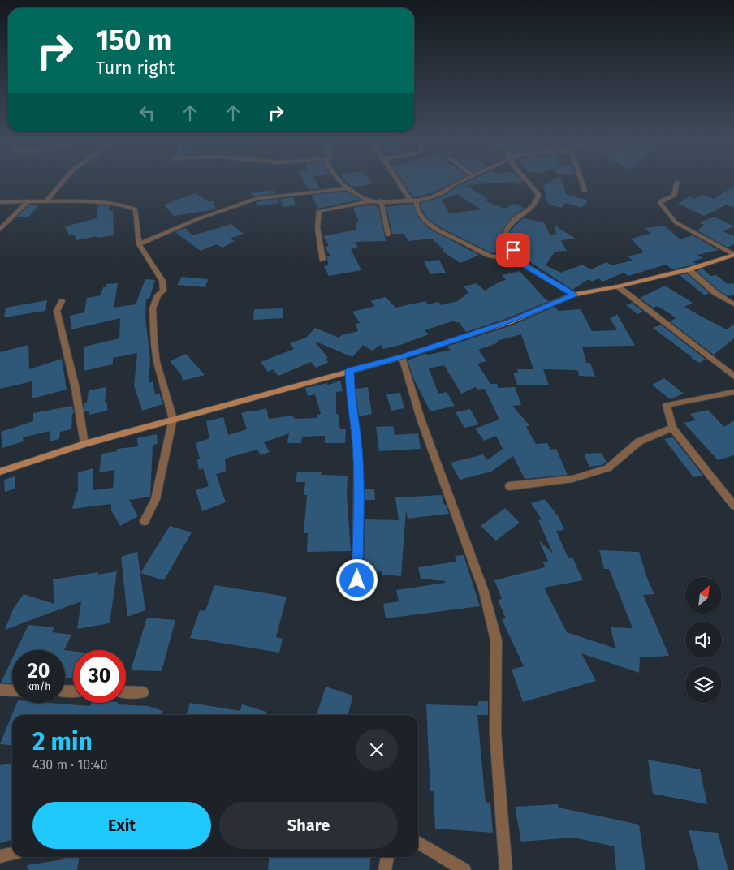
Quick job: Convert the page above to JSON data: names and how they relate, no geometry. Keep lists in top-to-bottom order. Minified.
{"north":"top right","page":{"turn":["150 m","Turn right"],"speed":"20 km/h","limit":"30","heading":["2 min","430 m · 10:40"],"buttons":["Exit","Share"]}}
